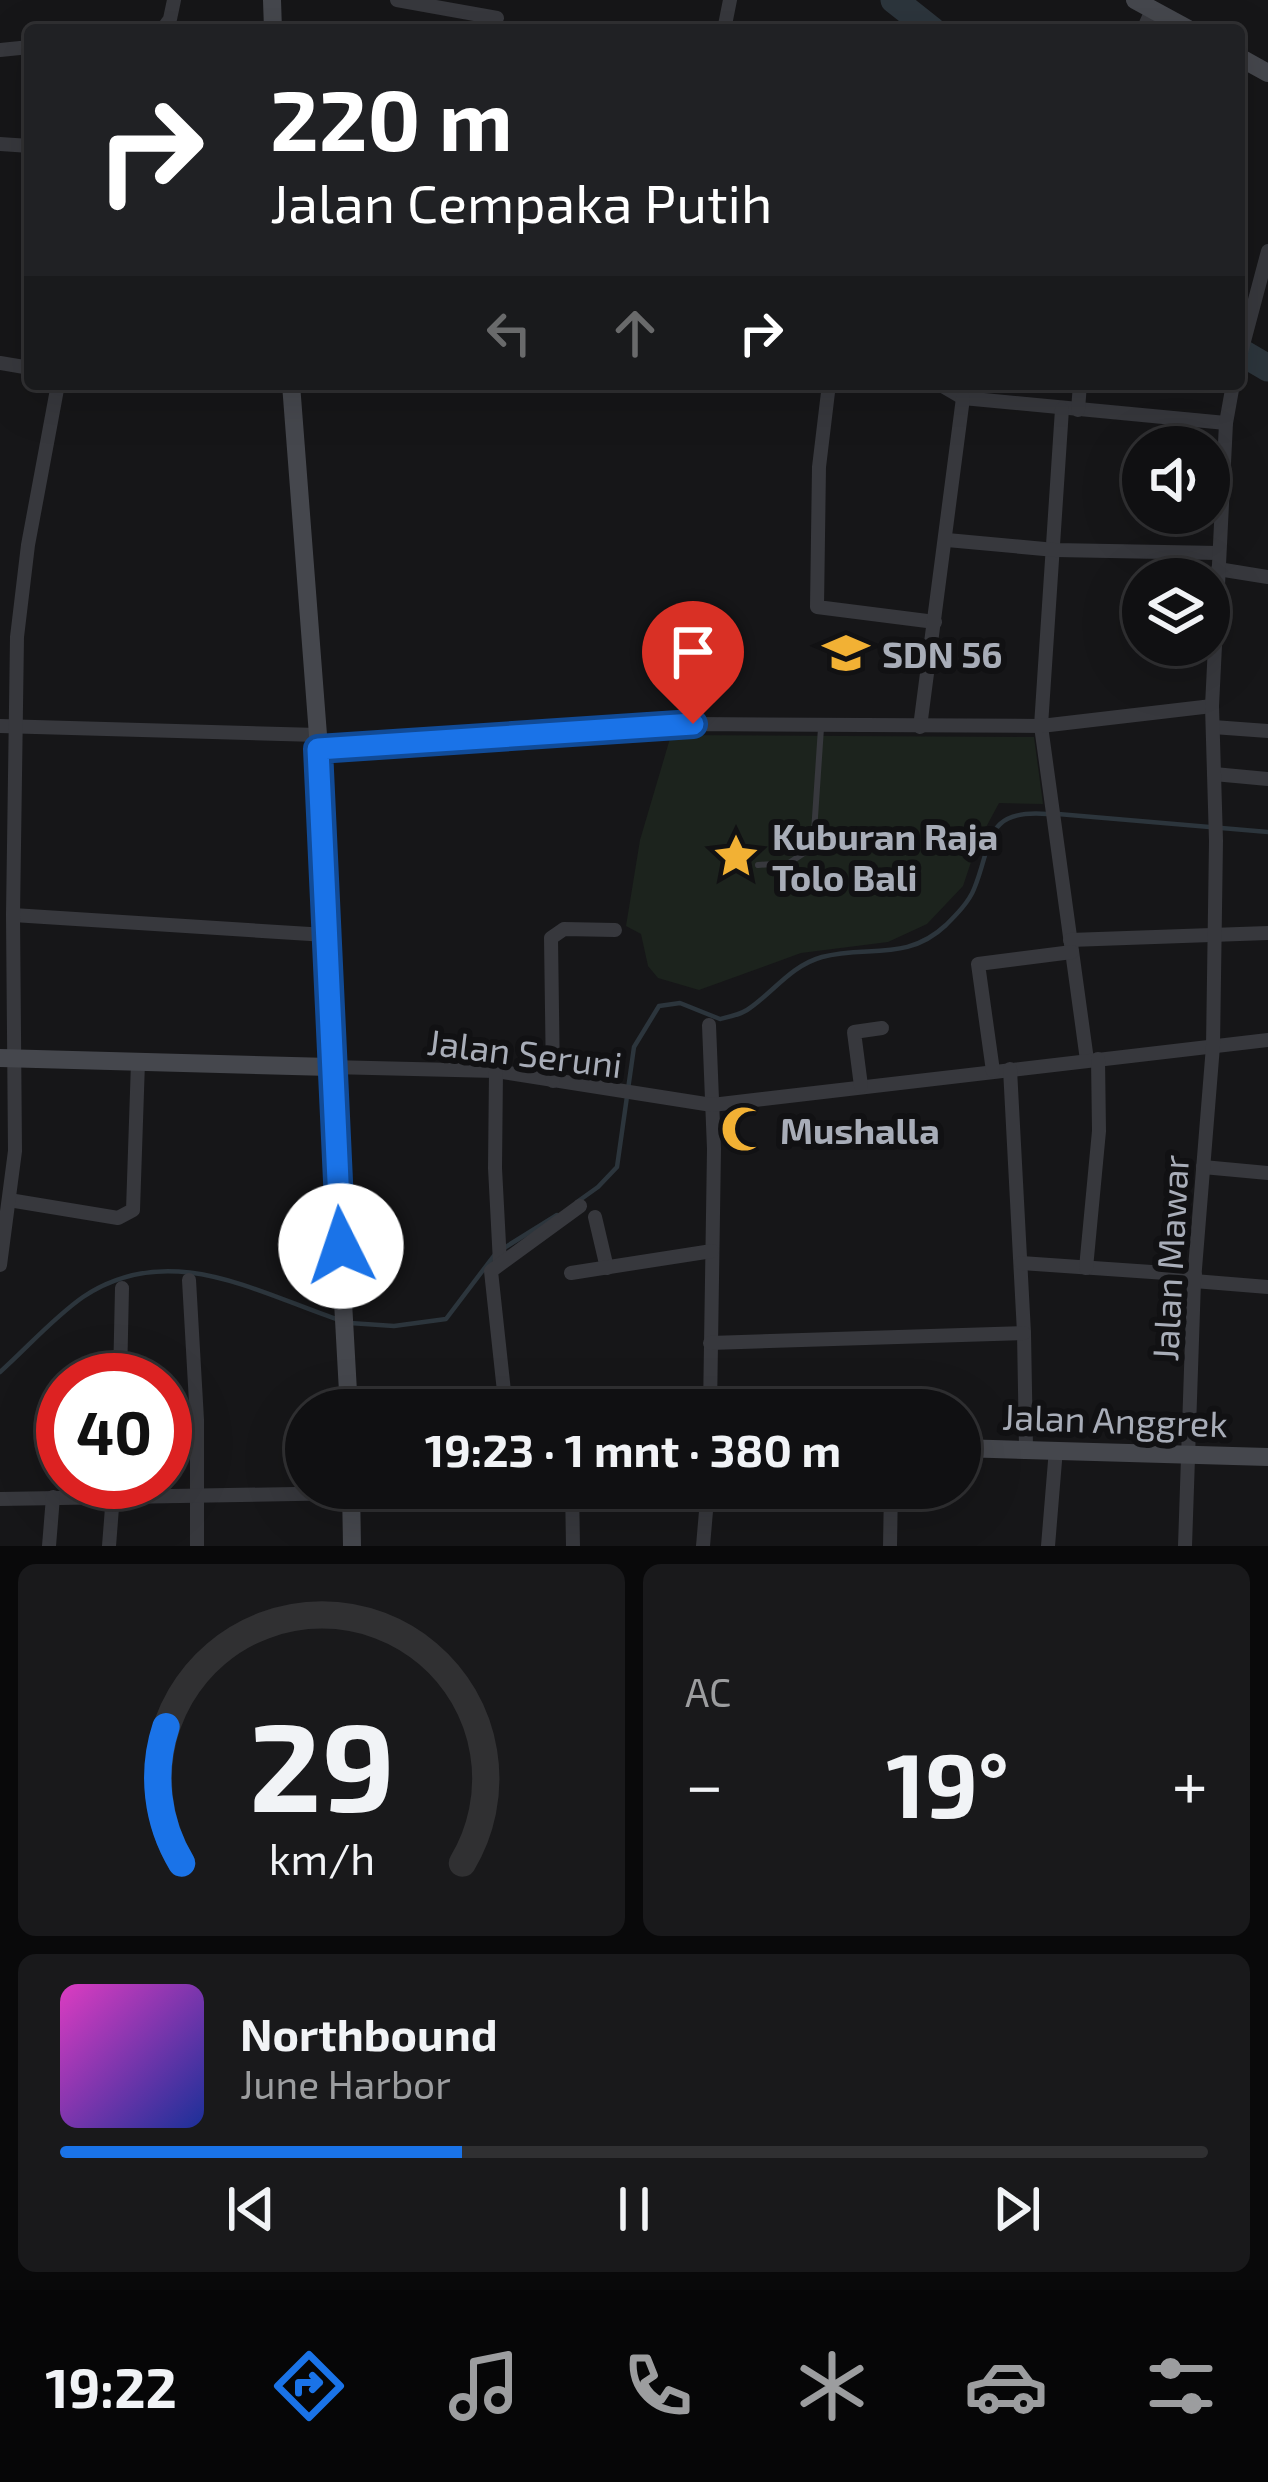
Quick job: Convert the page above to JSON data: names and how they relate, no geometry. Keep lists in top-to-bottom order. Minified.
{"streets":{"street":["Jalan Seruni","Jalan Mawar","Jalan Anggrek"]},"crossings":[["Jalan Seruni","Jalan Mawar"],["Jalan Mawar","Jalan Anggrek"]],"places":{"school or university":["SDN 56"],"place":["Kuburan Raja Tolo Bali"],"mosque":["Mushalla"]},"page":{"turn":["220 m","Jalan Cempaka Putih"],"limit":"40","trip":"19:23 · 1 mnt · 380 m","tile":"AC","heat":["−","19°","+"],"song":["Northbound","June Harbor"],"tabs":"19:22","gauge":["29","km/h"]}}
